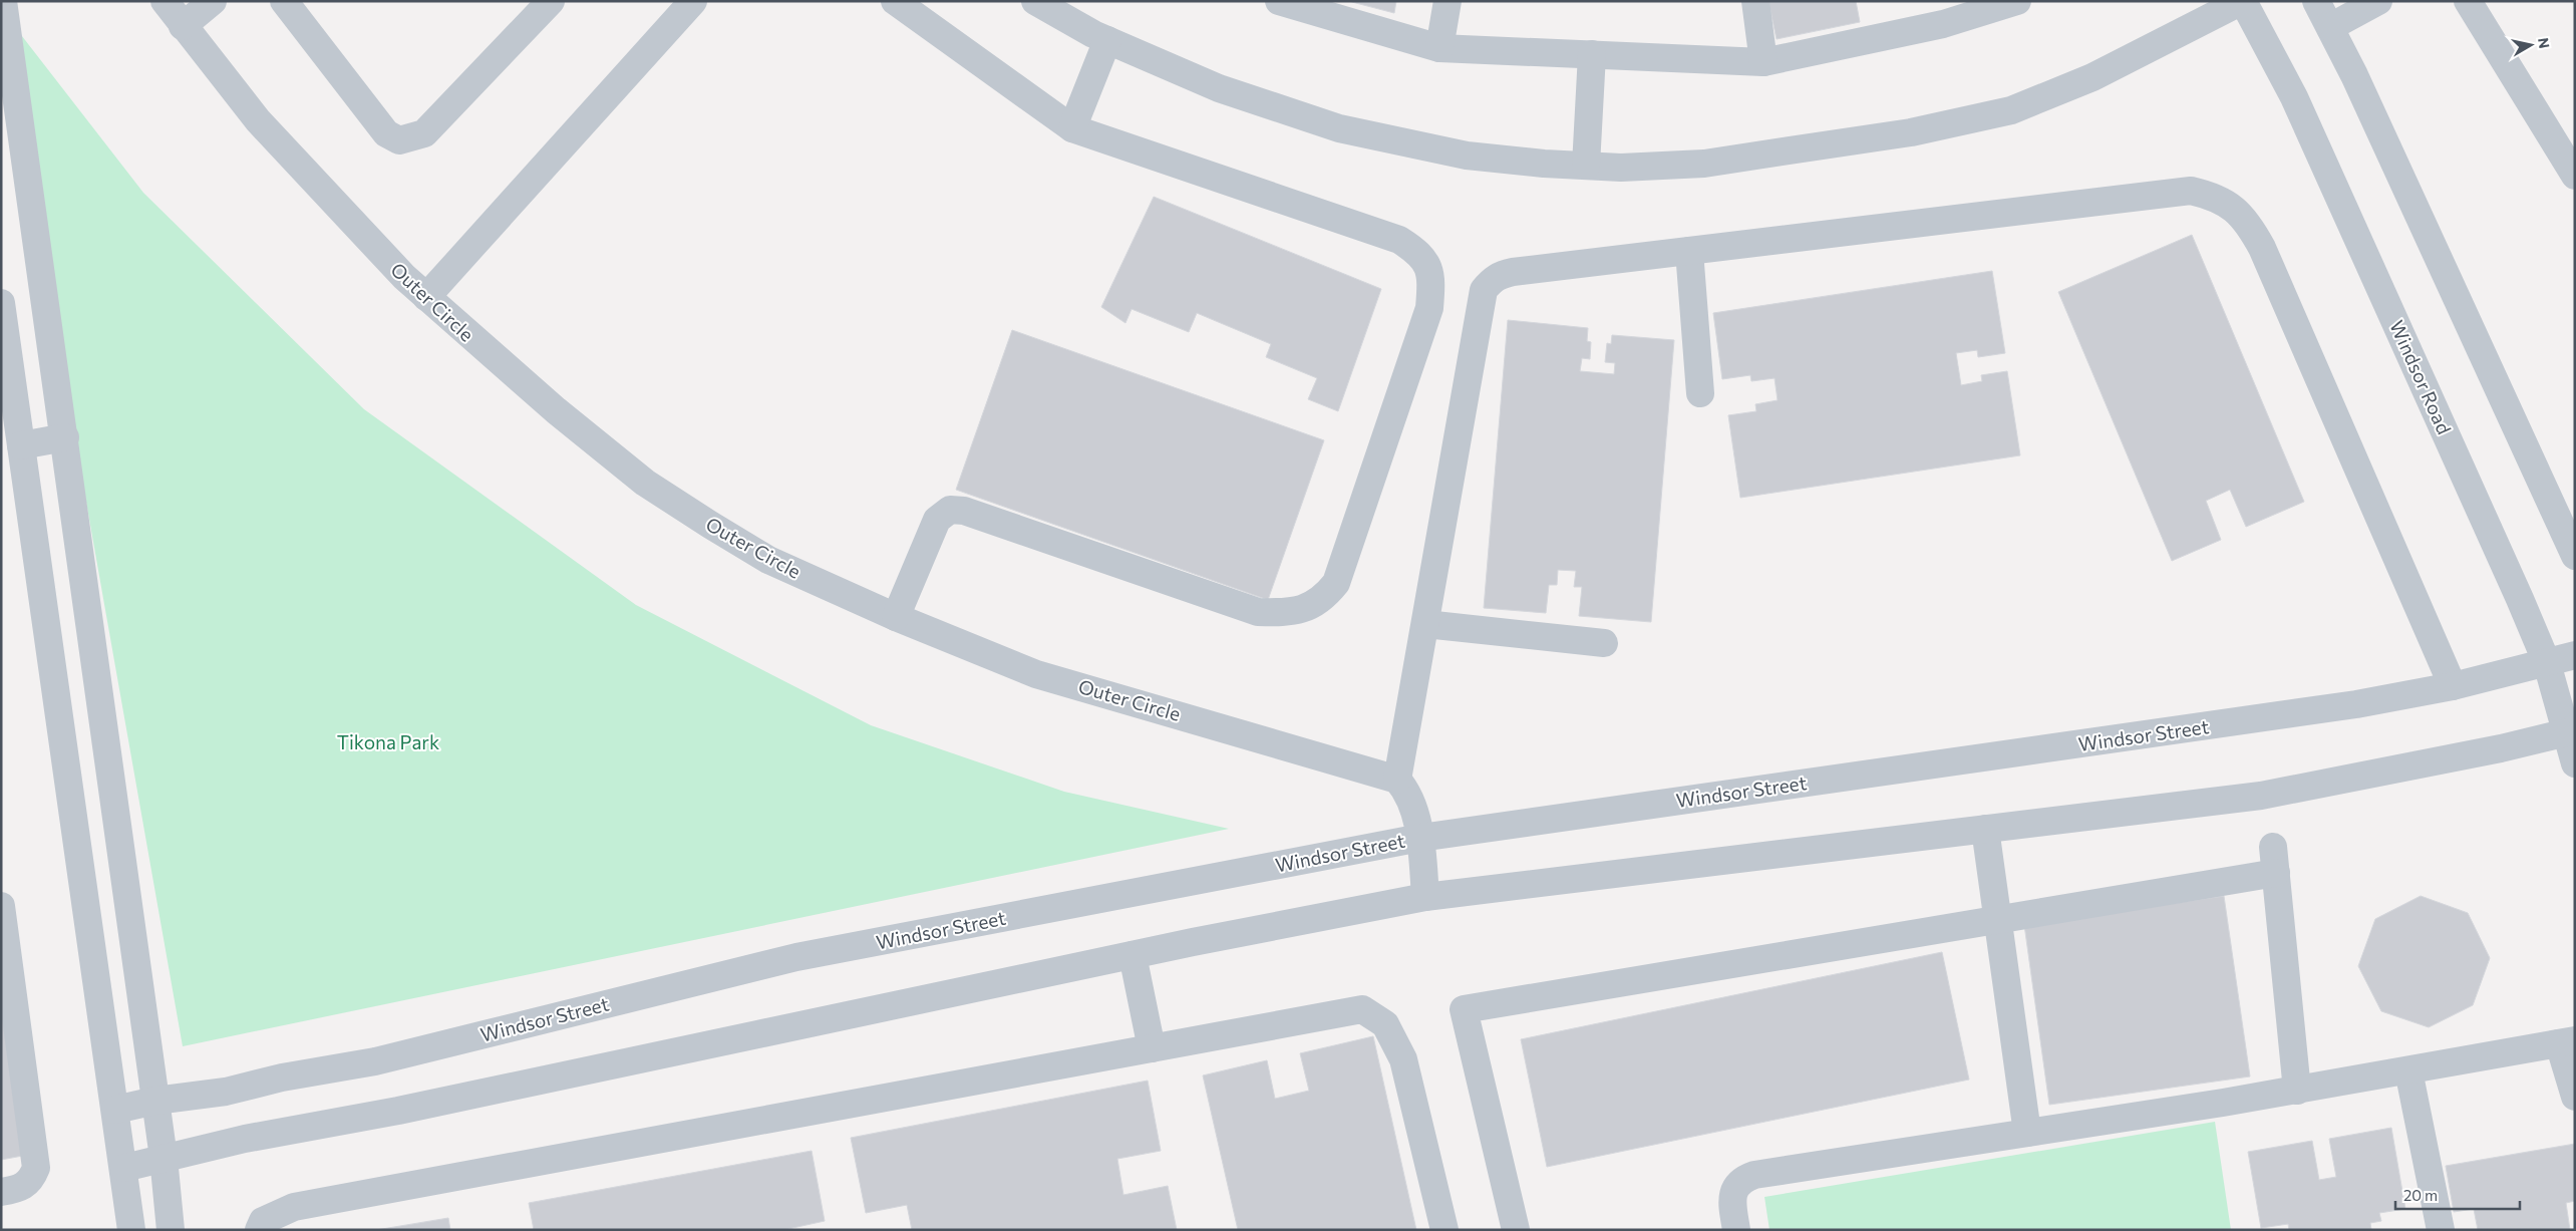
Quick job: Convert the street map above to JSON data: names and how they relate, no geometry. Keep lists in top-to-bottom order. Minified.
{"streets":{"street":["Outer Circle","Windsor Road","Windsor Street"]},"crossings":[["Windsor Road","Windsor Street"]],"parks":["Tikona Park"],"scale_bar":"20 m","north":"right"}
